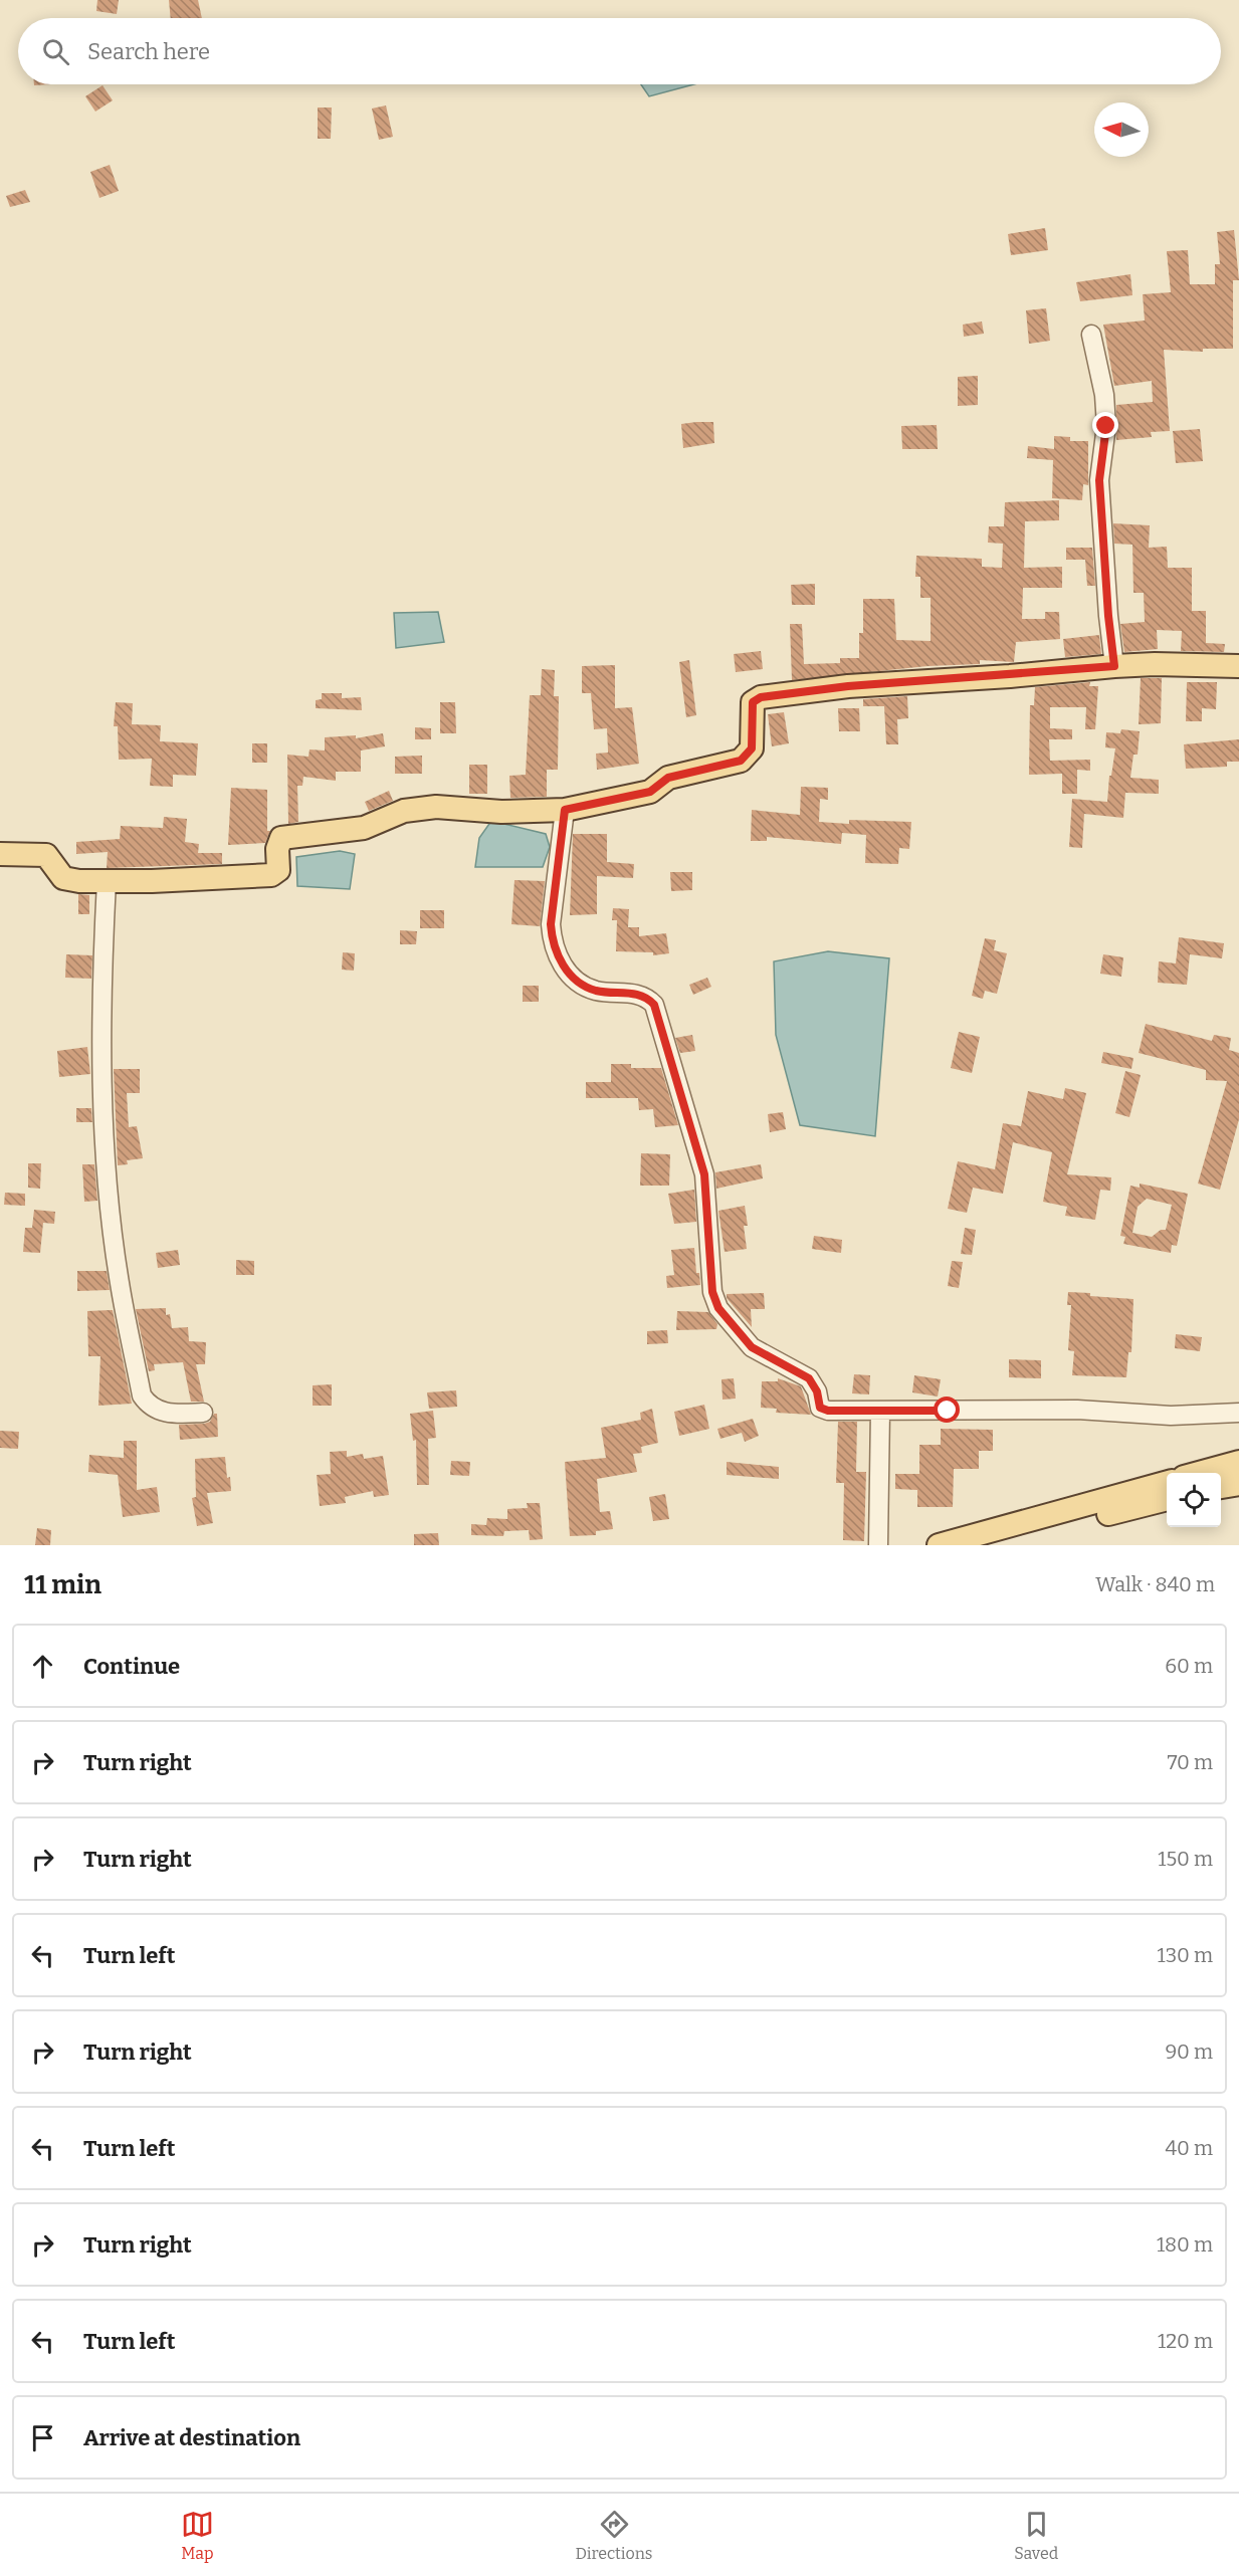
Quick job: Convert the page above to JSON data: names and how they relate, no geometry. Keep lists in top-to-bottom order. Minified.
{"north":"left","page":{"search":"Search here","heading":["11 min","Walk · 840 m"],"list":[["Continue","60 m"],["Turn right","70 m"],["Turn right","150 m"],["Turn left","130 m"],["Turn right","90 m"],["Turn left","40 m"],["Turn right","180 m"],["Turn left","120 m"],"Arrive at destination"],"nav":["Map","Directions","Saved"]}}
